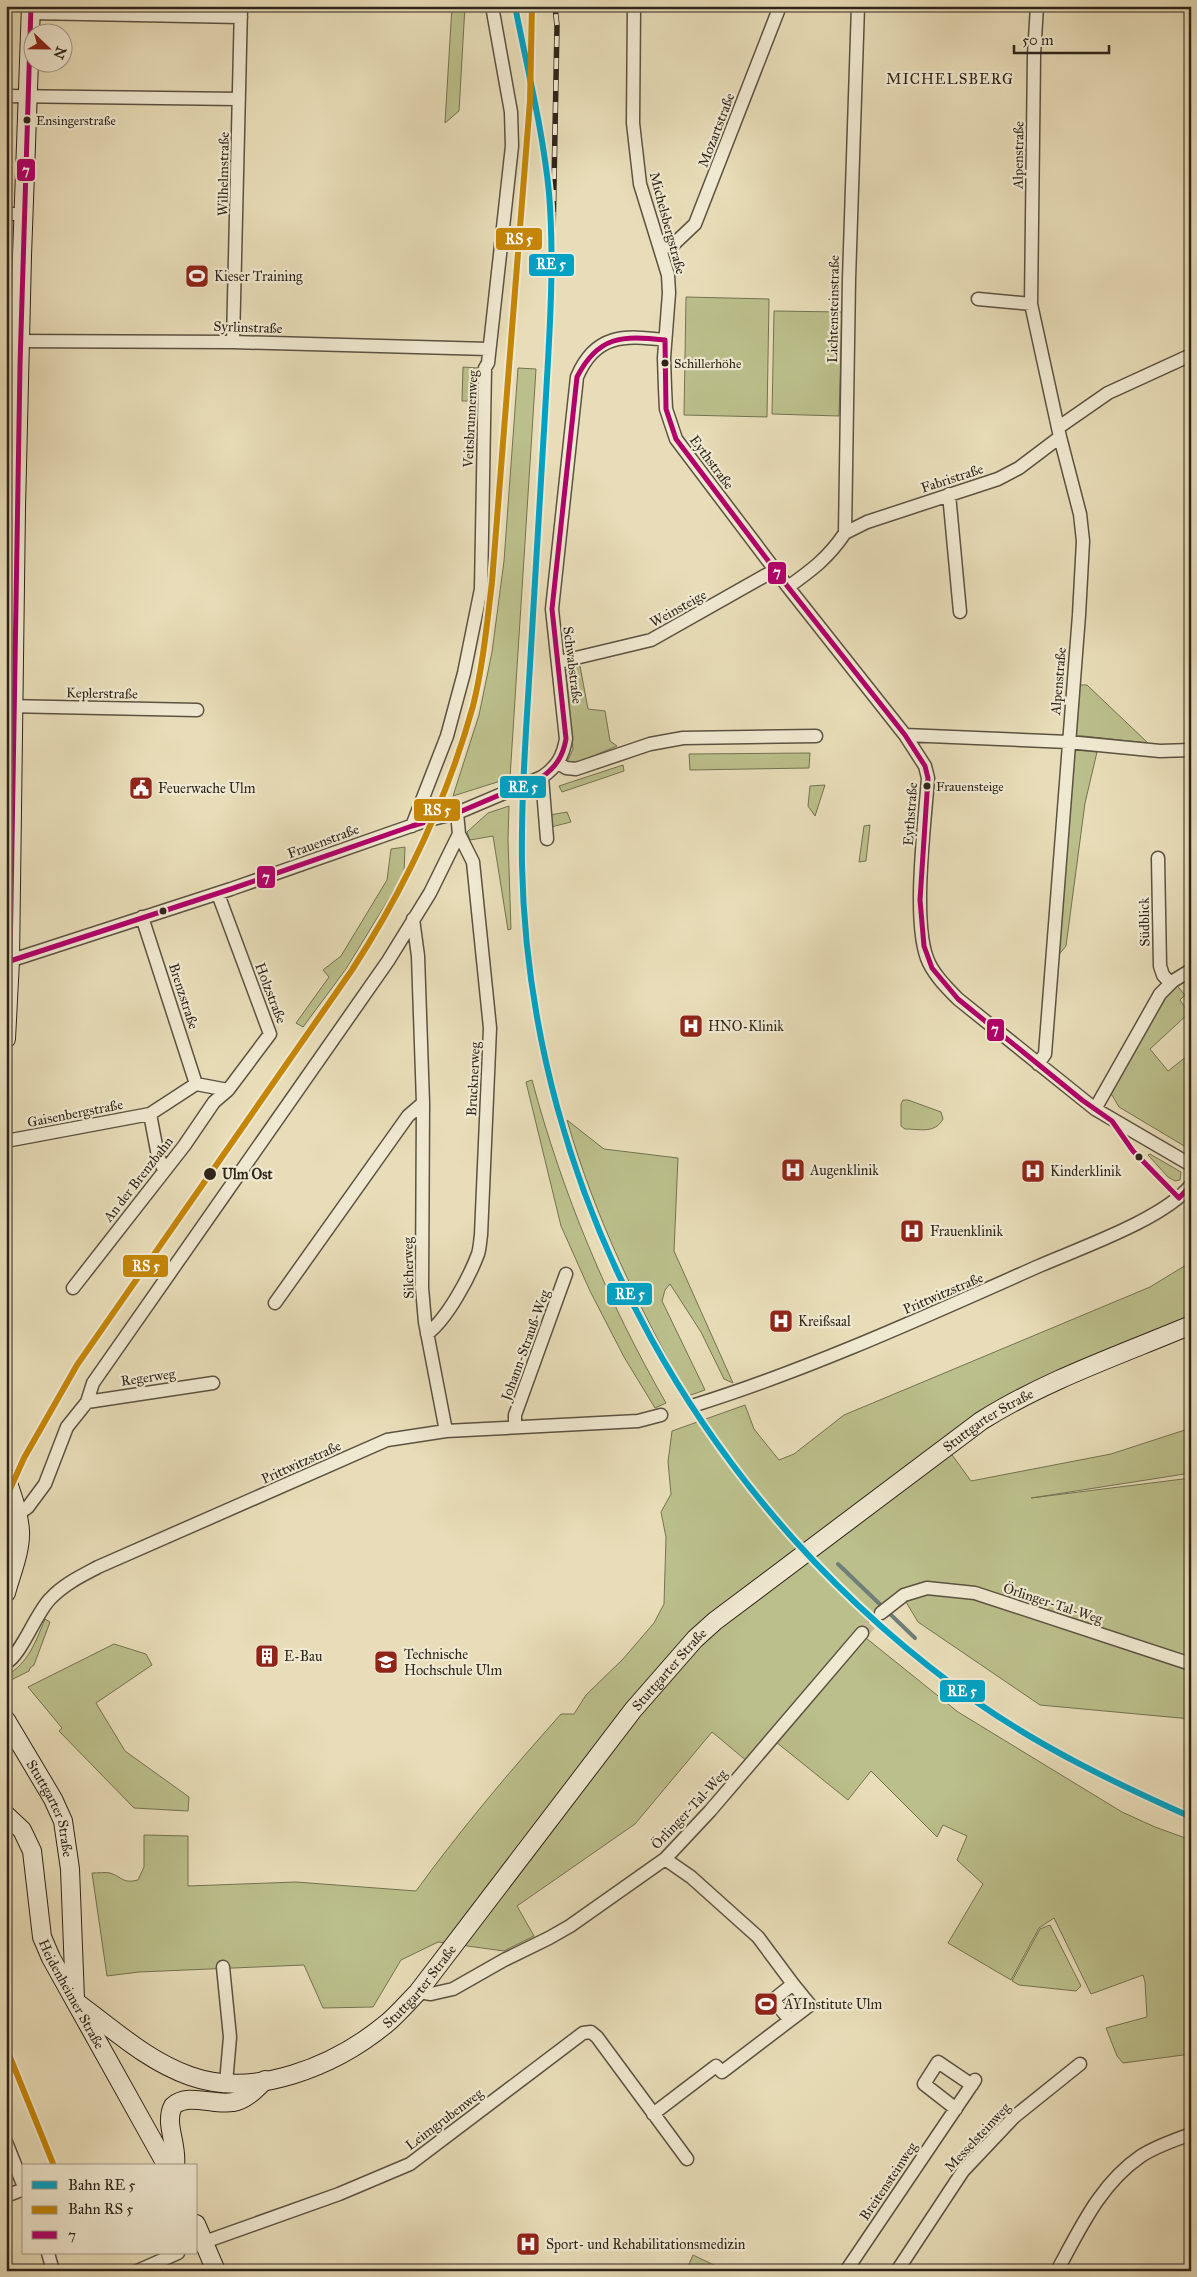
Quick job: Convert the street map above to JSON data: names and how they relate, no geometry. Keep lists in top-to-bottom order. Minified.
{"streets":{"main road":["Stuttgarter Straße","Heidenheimer Straße"],"street":["Mozartstraße","Alpenstraße","Wilhelmstraße","Michelsbergstraße","Lichtensteinstraße","Syrlinstraße","Veitsbrunnenweg","Eythstraße","Fabristraße","Weinsteige","Schwabstraße","Keplerstraße","Frauenstraße","Südblick","Holzstraße","Brenzstraße","Brucknerweg","Gaisenbergstraße","An der Brenzbahn","Silcherweg","Prittwitzstraße","Johann-Strauß-Weg","Regerweg","Örlinger-Tal-Weg","Leimgrubenweg","Messelsteinweg","Breitensteinweg"]},"crossings":[["Mozartstraße","Michelsbergstraße"],["Alpenstraße","Eythstraße"],["Alpenstraße","Fabristraße"],["Wilhelmstraße","Syrlinstraße"],["Michelsbergstraße","Eythstraße"],["Michelsbergstraße","Schwabstraße"],["Lichtensteinstraße","Fabristraße"],["Syrlinstraße","Veitsbrunnenweg"],["Veitsbrunnenweg","Frauenstraße"],["Eythstraße","Weinsteige"],["Weinsteige","Schwabstraße"],["Schwabstraße","Frauenstraße"],["Frauenstraße","Holzstraße"],["Frauenstraße","Brenzstraße"],["Frauenstraße","Brucknerweg"],["Holzstraße","An der Brenzbahn"],["Brenzstraße","Gaisenbergstraße"],["Brucknerweg","Silcherweg"],["Silcherweg","Prittwitzstraße"],["Prittwitzstraße","Johann-Strauß-Weg"],["Stuttgarter Straße","Örlinger-Tal-Weg"],["Stuttgarter Straße","Heidenheimer Straße"]],"districts":["MICHELSBERG"],"places":{"other":["Ensingerstraße","Schillerhöhe","Frauensteige","Ulm Ost"],"sports":["Kieser Training","AYInstitute Ulm"],"public building":["Feuerwache Ulm"],"hospital":["HNO-Klinik","Augenklinik","Kinderklinik","Frauenklinik","Kreißsaal","Sport- und Rehabilitationsmedizin"],"building":["E-Bau"],"school or university":["Technische Hochschule Ulm"]},"lines":["transit line 7"],"legend":["Bahn RE 5","Bahn RS 5","7"],"scale_bar":"50 m","north":"right"}
